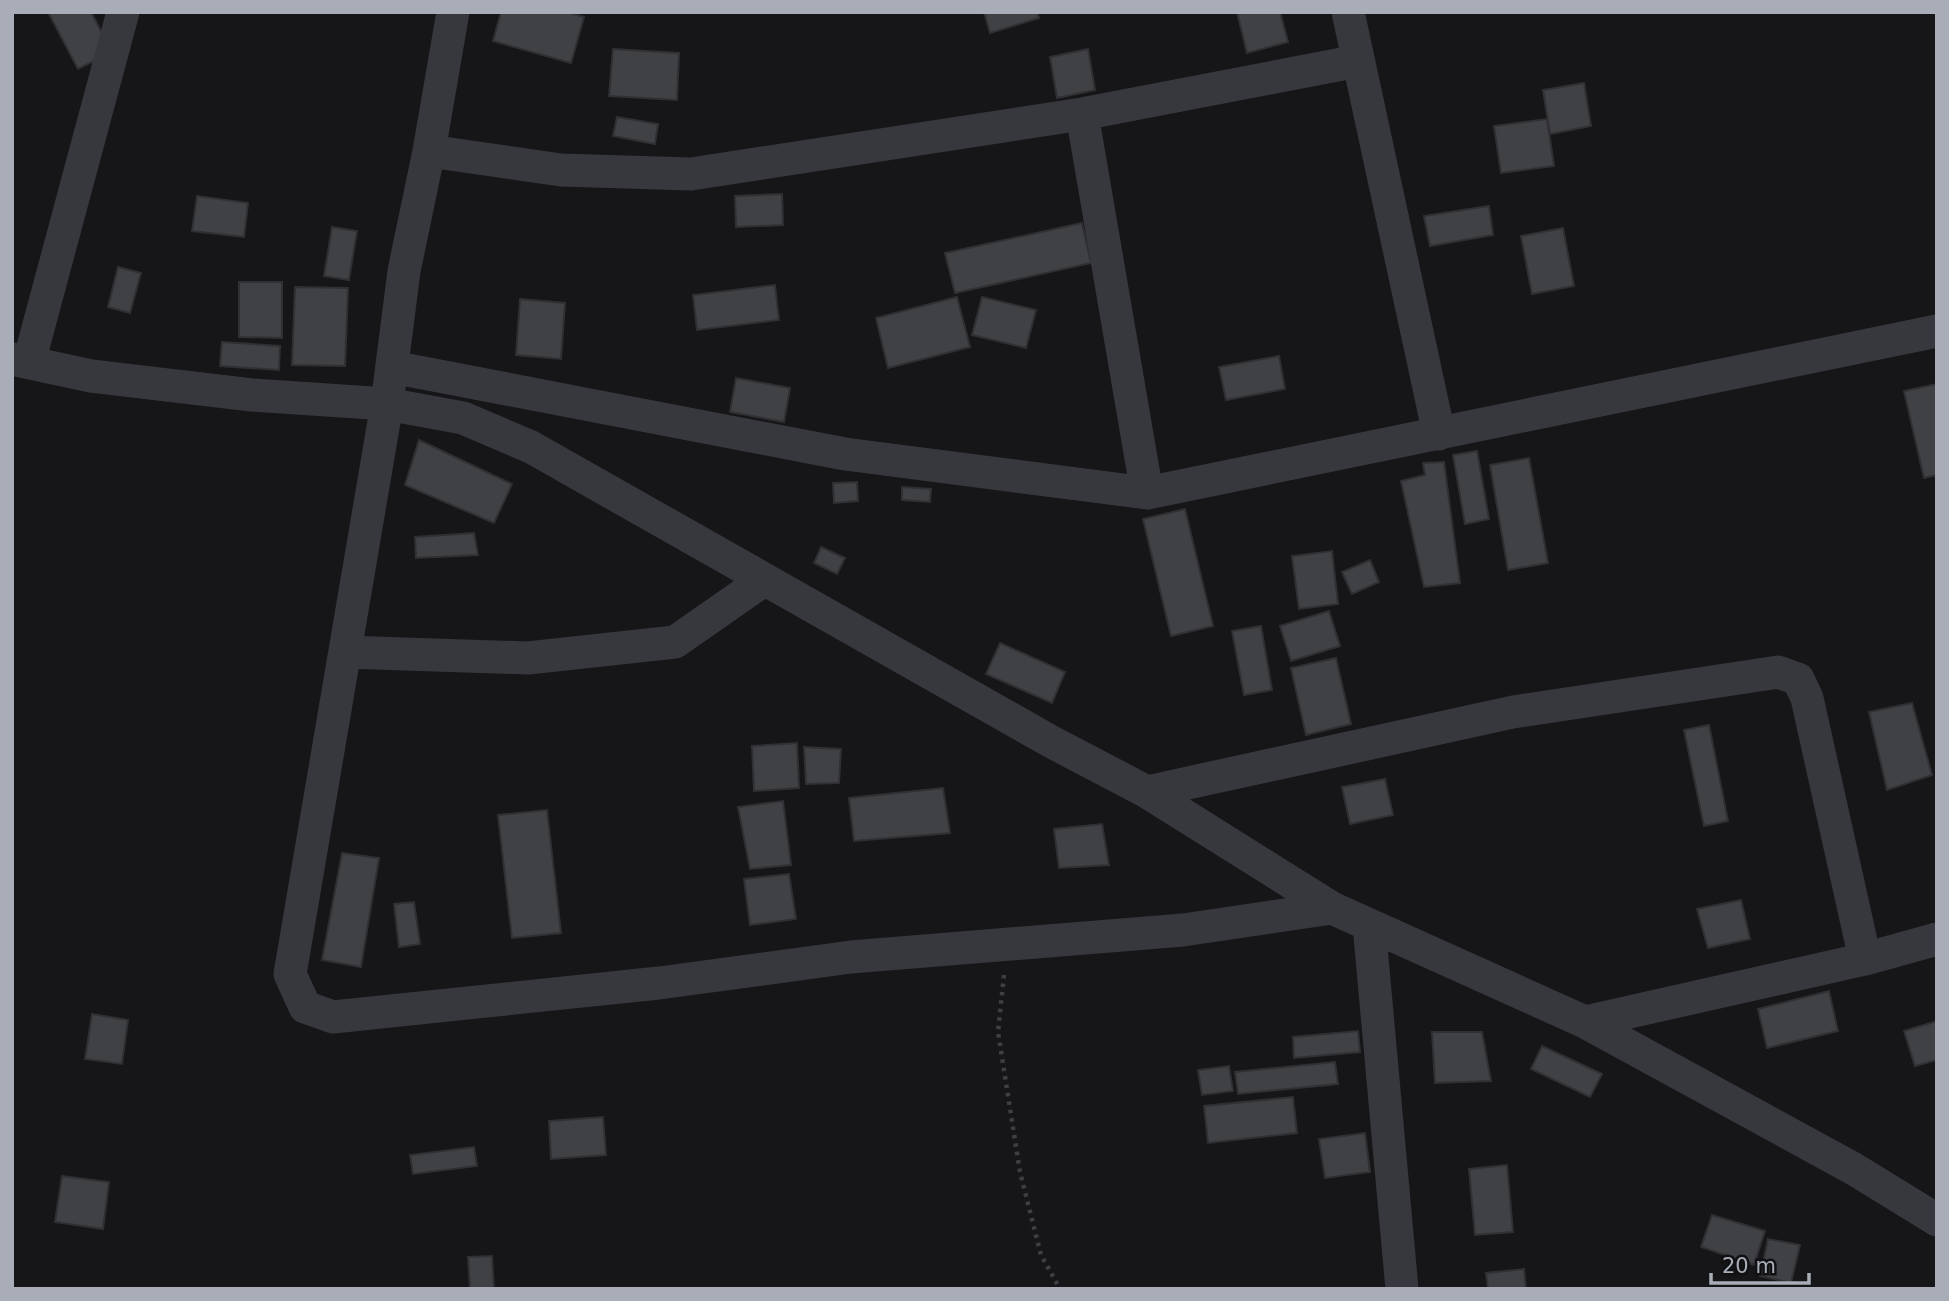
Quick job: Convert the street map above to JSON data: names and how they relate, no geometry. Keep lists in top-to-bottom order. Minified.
{"scale_bar":"20 m"}
